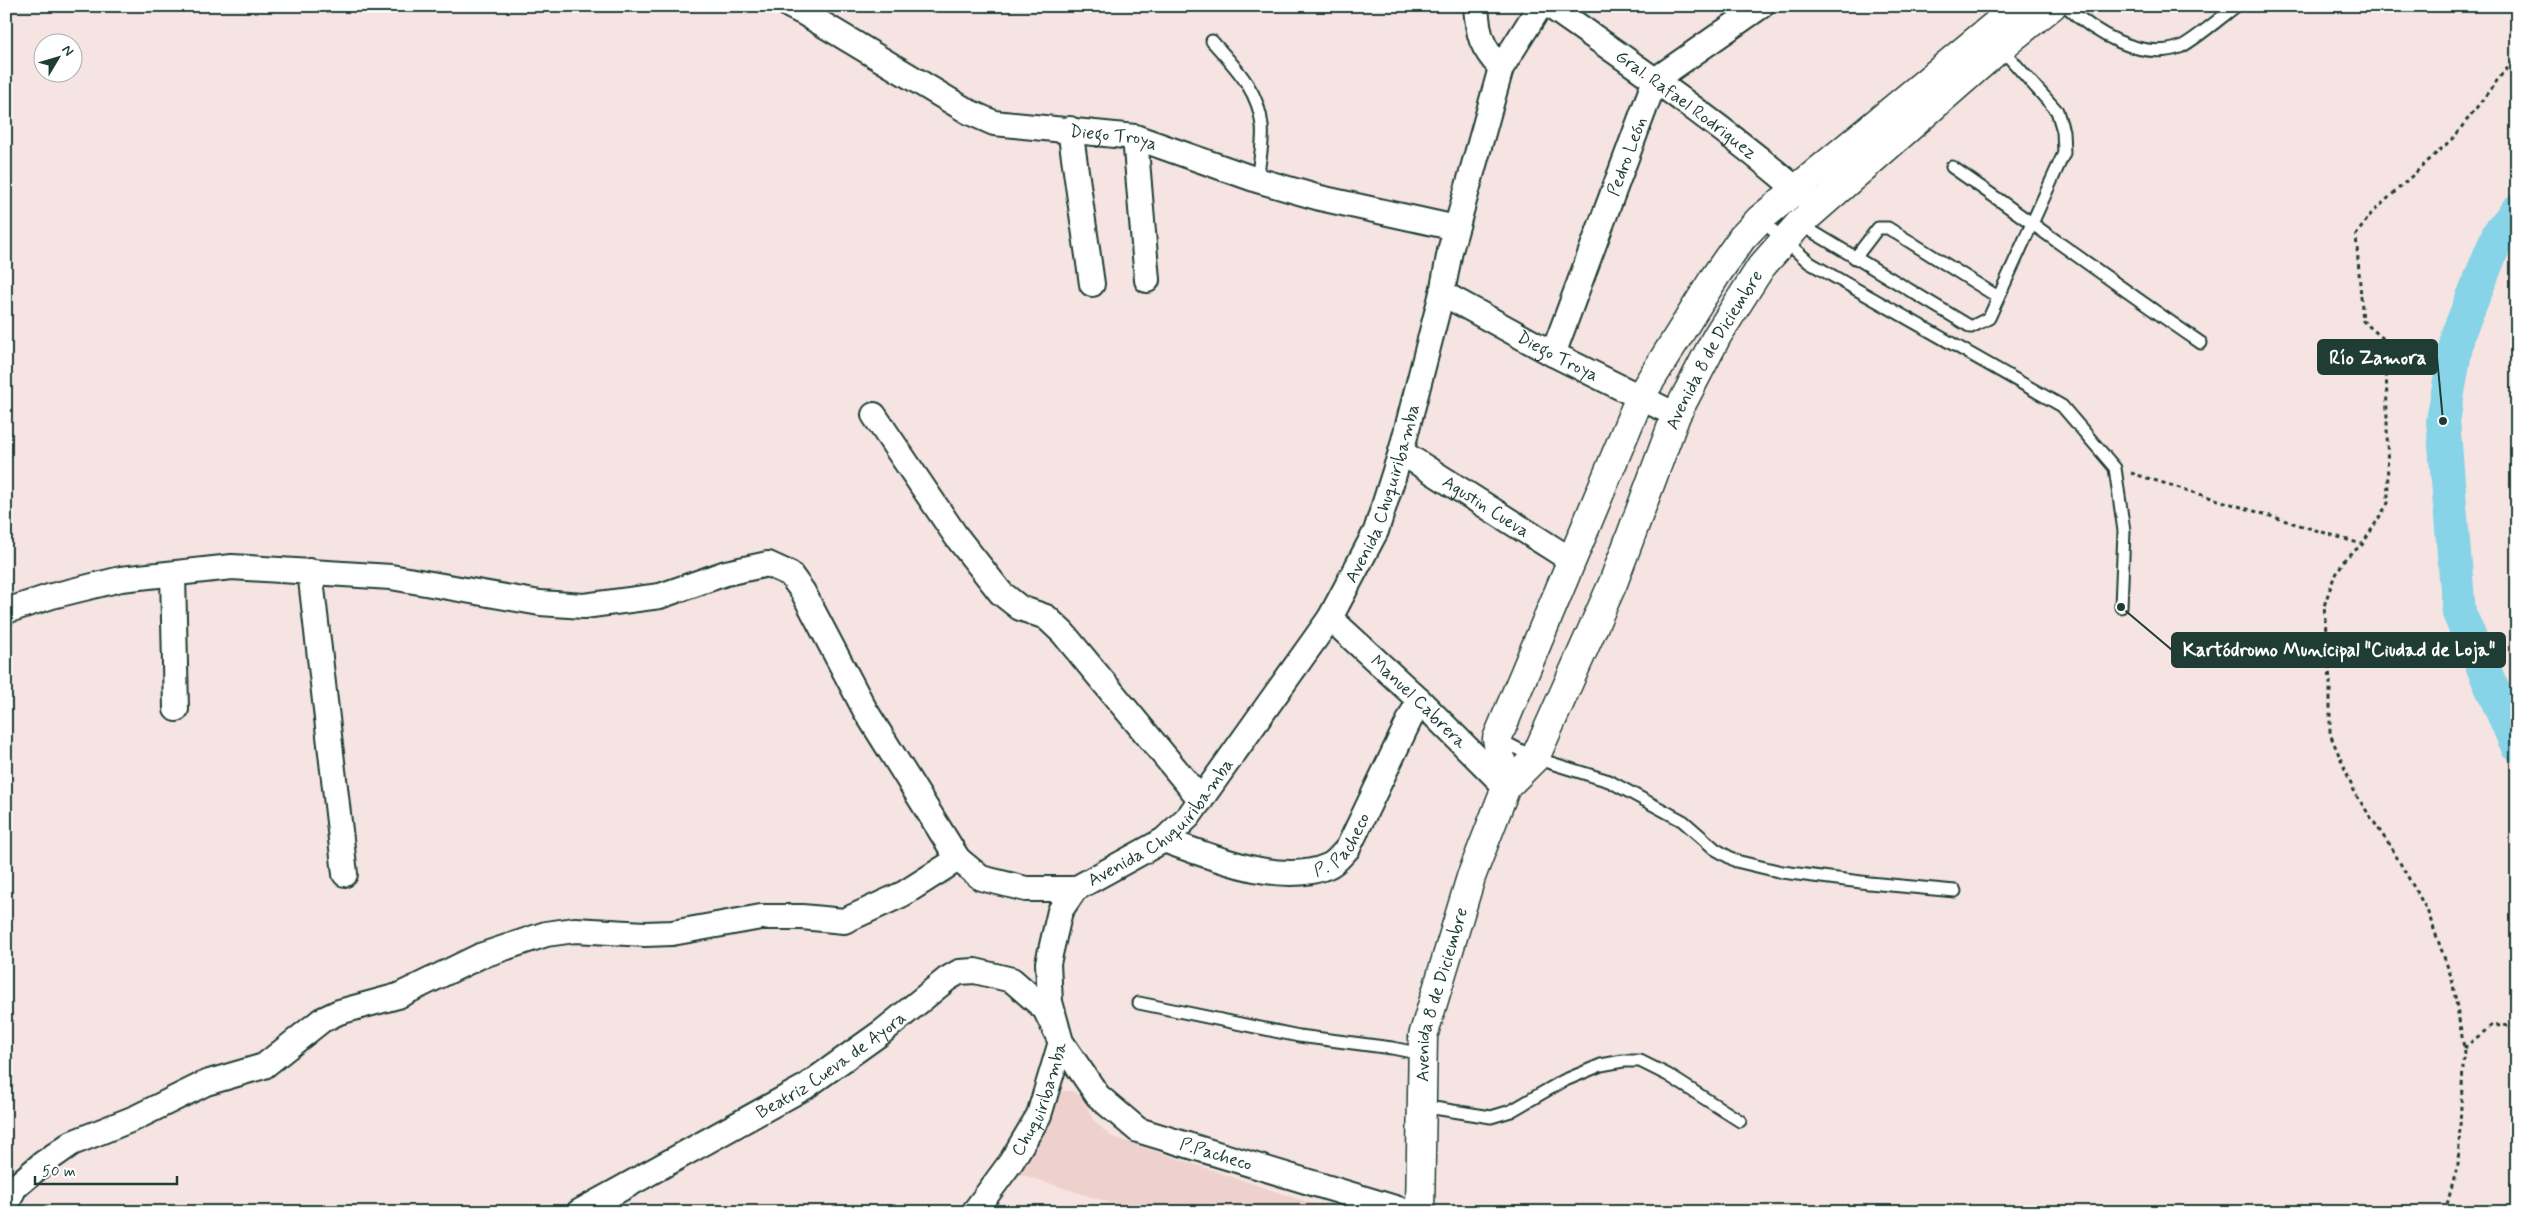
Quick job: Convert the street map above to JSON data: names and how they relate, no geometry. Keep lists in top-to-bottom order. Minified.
{"streets":{"main road":["Avenida 8 de Diciembre"],"street":["Gral. Rafael Rodriguez","Diego Troya","Pedro León","Avenida Chuquiribamba","Agustin Cueva","Manuel Cabrera","P. Pacheco","Beatriz Cueva de Ayora","Chuquiribamba","P.Pacheco"]},"crossings":[["Gral. Rafael Rodriguez","Pedro León"],["Gral. Rafael Rodriguez","Avenida 8 de Diciembre"],["Diego Troya","Pedro León"],["Diego Troya","Avenida 8 de Diciembre"],["Diego Troya","Avenida Chuquiribamba"],["Avenida 8 de Diciembre","Agustin Cueva"],["Avenida 8 de Diciembre","Manuel Cabrera"],["Avenida Chuquiribamba","Agustin Cueva"],["Avenida Chuquiribamba","Manuel Cabrera"],["Avenida Chuquiribamba","P. Pacheco"],["Avenida Chuquiribamba","Chuquiribamba"],["Manuel Cabrera","P. Pacheco"],["Beatriz Cueva de Ayora","Chuquiribamba"],["Beatriz Cueva de Ayora","P.Pacheco"],["Chuquiribamba","P.Pacheco"]],"places":["Río Zamora","Kartódromo Municipal \"Ciudad de Loja\""],"scale_bar":"50 m","north":"top right"}
